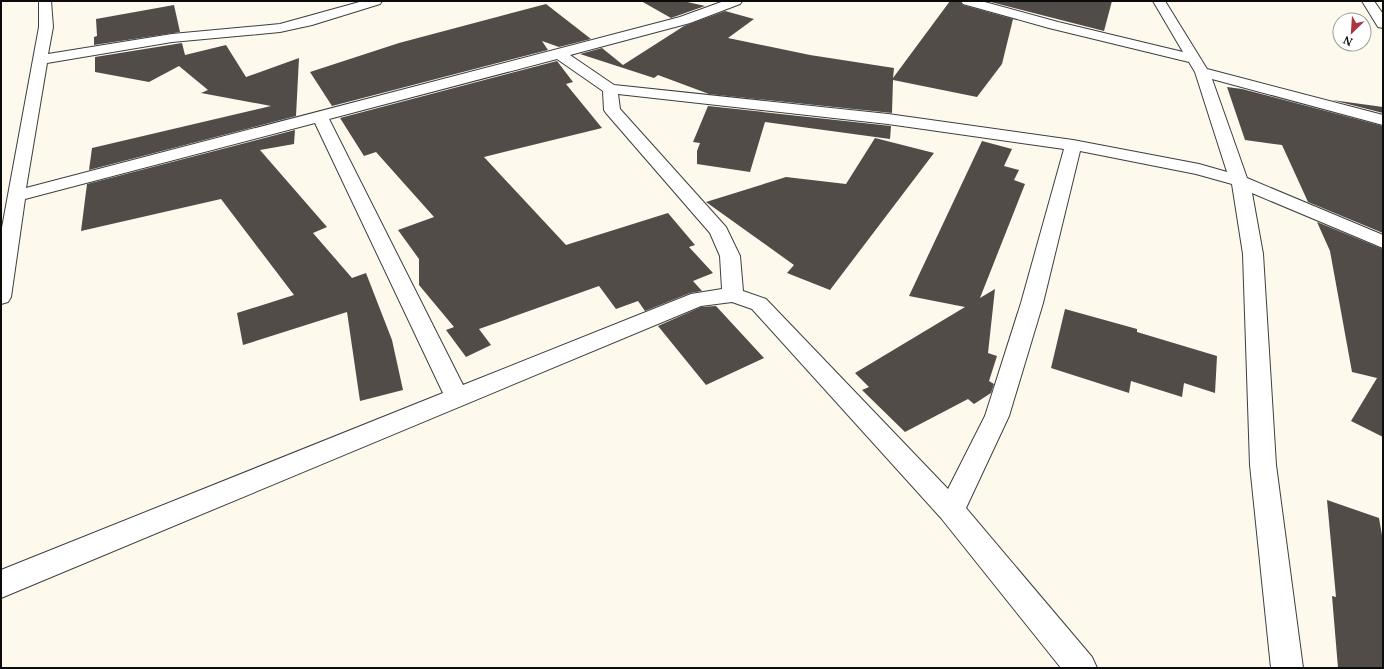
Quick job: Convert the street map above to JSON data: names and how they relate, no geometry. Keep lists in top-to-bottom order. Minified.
{"north":"bottom left"}
